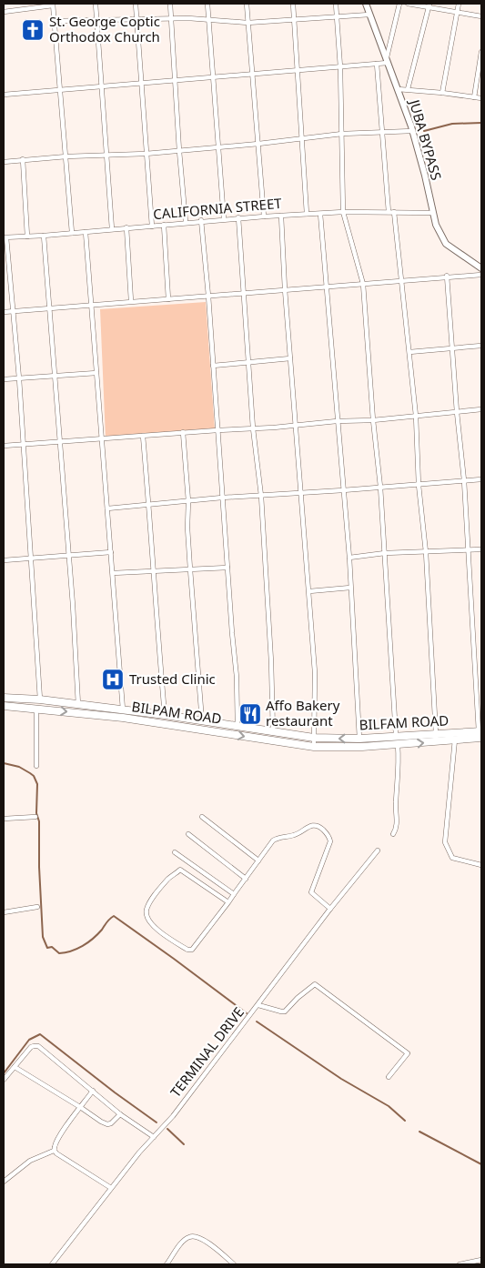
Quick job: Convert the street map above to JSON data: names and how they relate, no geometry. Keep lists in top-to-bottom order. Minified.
{"streets":{"main road":["JUBA BYPASS","BILPAM ROAD","BILFAM ROAD"],"street":["CALIFORNIA STREET","TERMINAL DRIVE"]},"crossings":[["JUBA BYPASS","CALIFORNIA STREET"],["BILPAM ROAD","BILFAM ROAD"]],"one_way":["BILPAM ROAD"],"places":{"church":["St. George Coptic Orthodox Church"],"hospital":["Trusted Clinic"],"restaurant":["Affo Bakery restaurant"]}}
